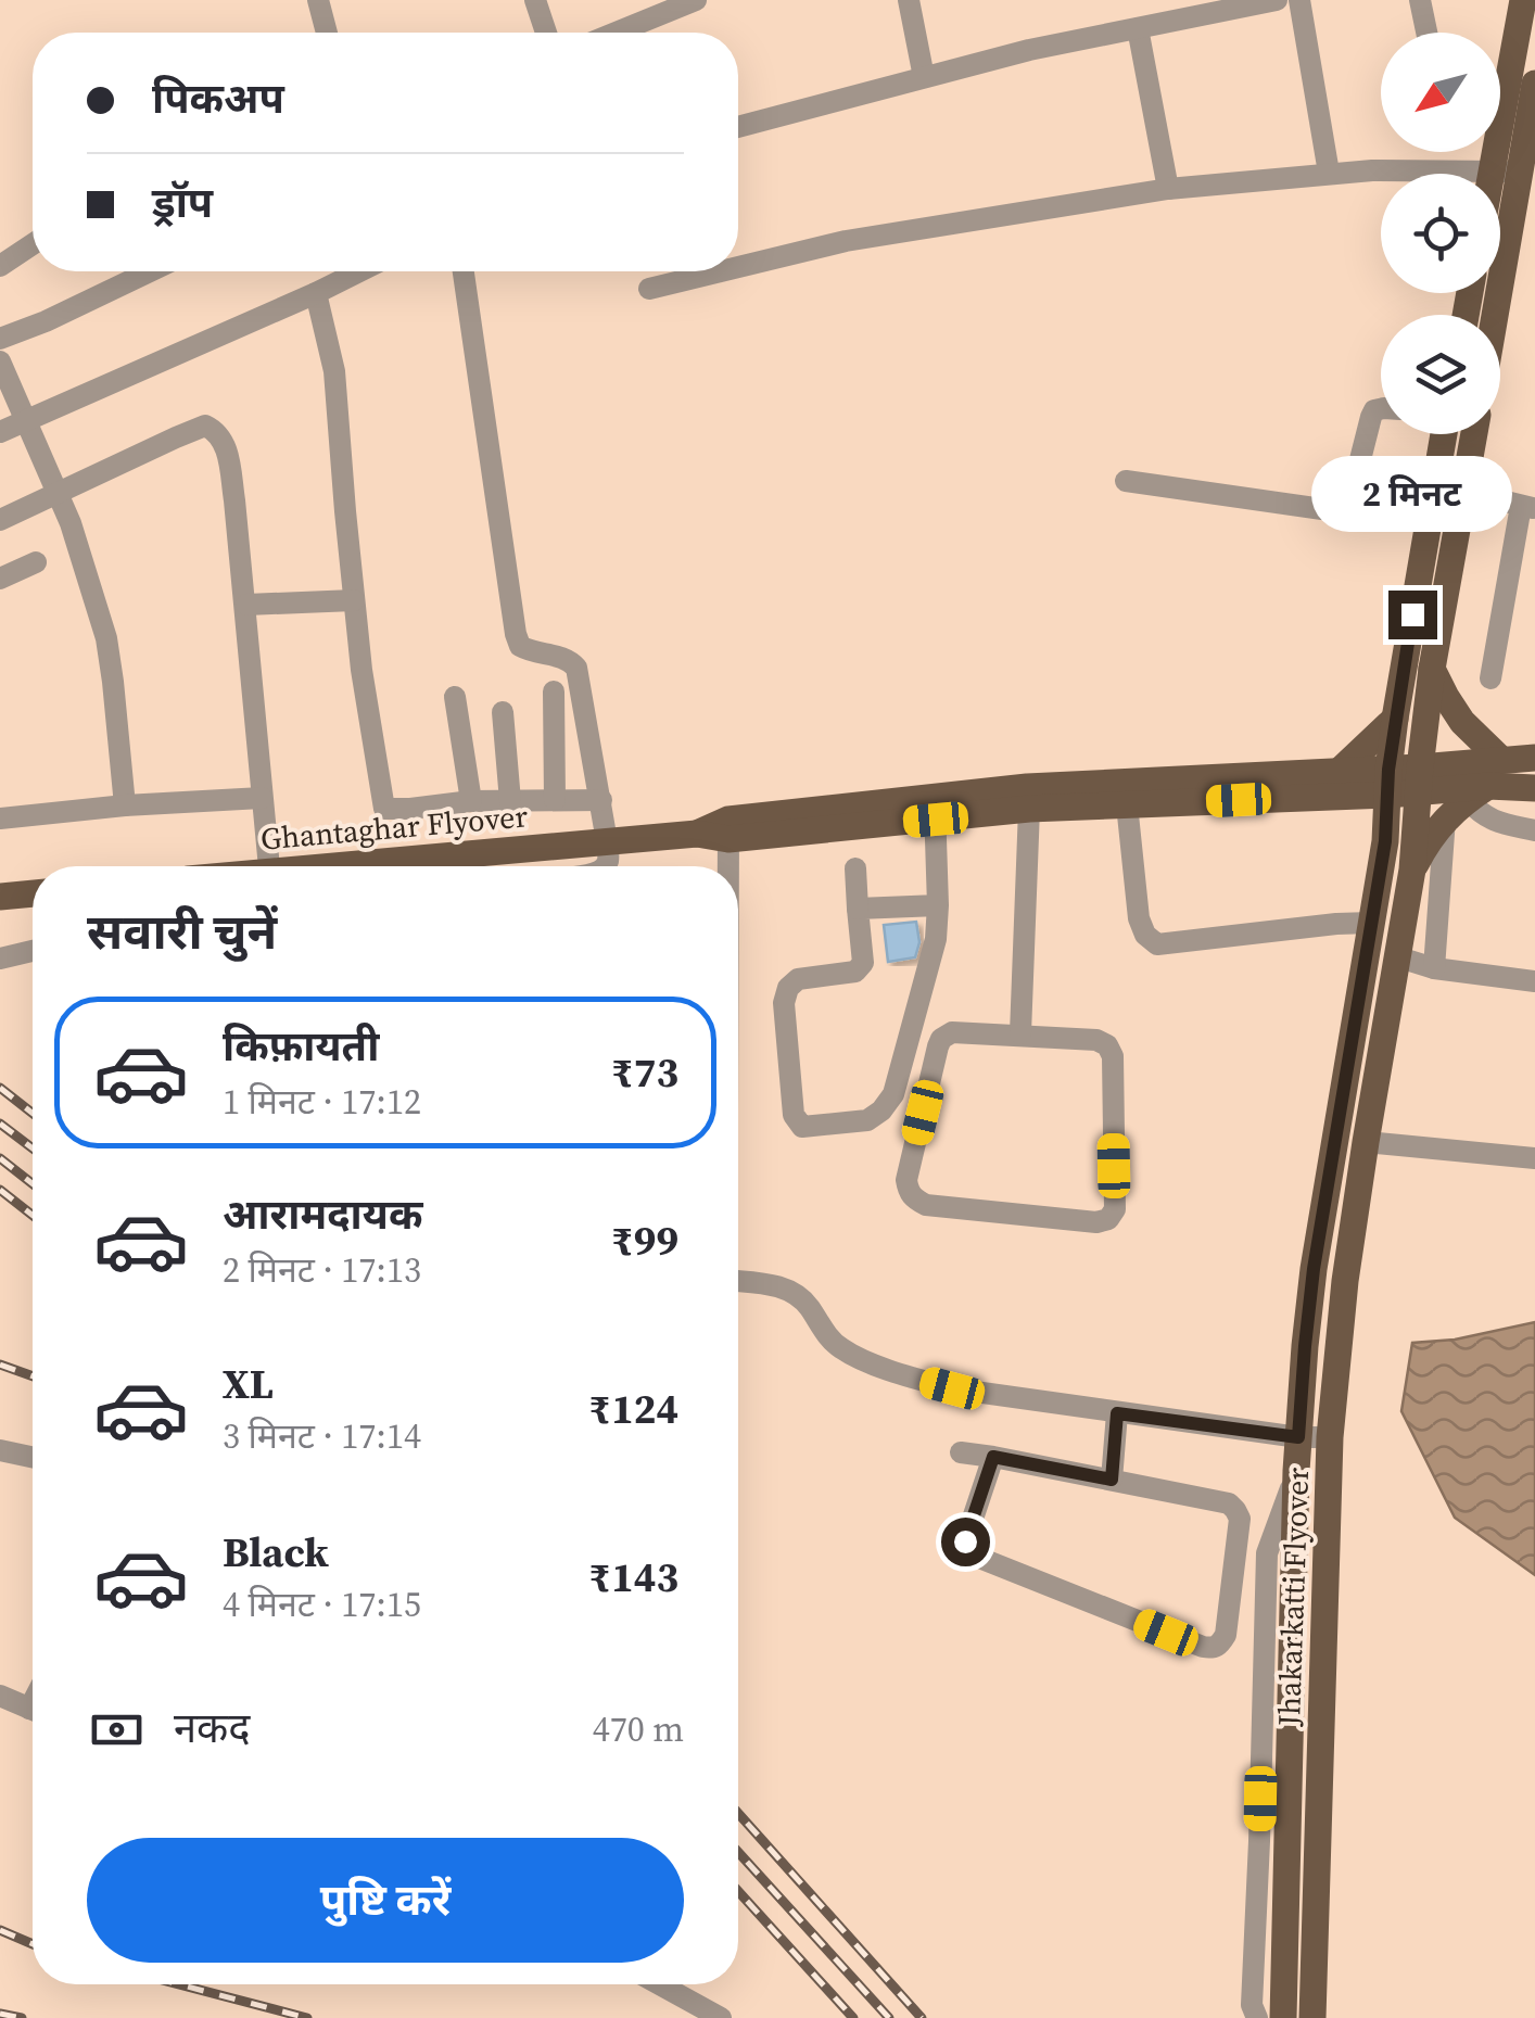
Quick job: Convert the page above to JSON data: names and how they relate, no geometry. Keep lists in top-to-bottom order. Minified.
{"streets":{"main road":["Ghantaghar Flyover","Jhakarkatti Flyover"]},"north":"bottom left","page":{"banner":["पिकअप","ड्रॉप"],"bubble":"2 मिनट","heading":"सवारी चुनें","list":[{"name":"किफ़ायती","note":"1 मिनट · 17:12","value":"₹73"},{"name":"आरामदायक","note":"2 मिनट · 17:13","value":"₹99"},{"name":"XL","note":"3 मिनट · 17:14","value":"₹124"},{"name":"Black","note":"4 मिनट · 17:15","value":"₹143"}],"pay":["नकद","470 m"],"buttons":"पुष्टि करें"}}
